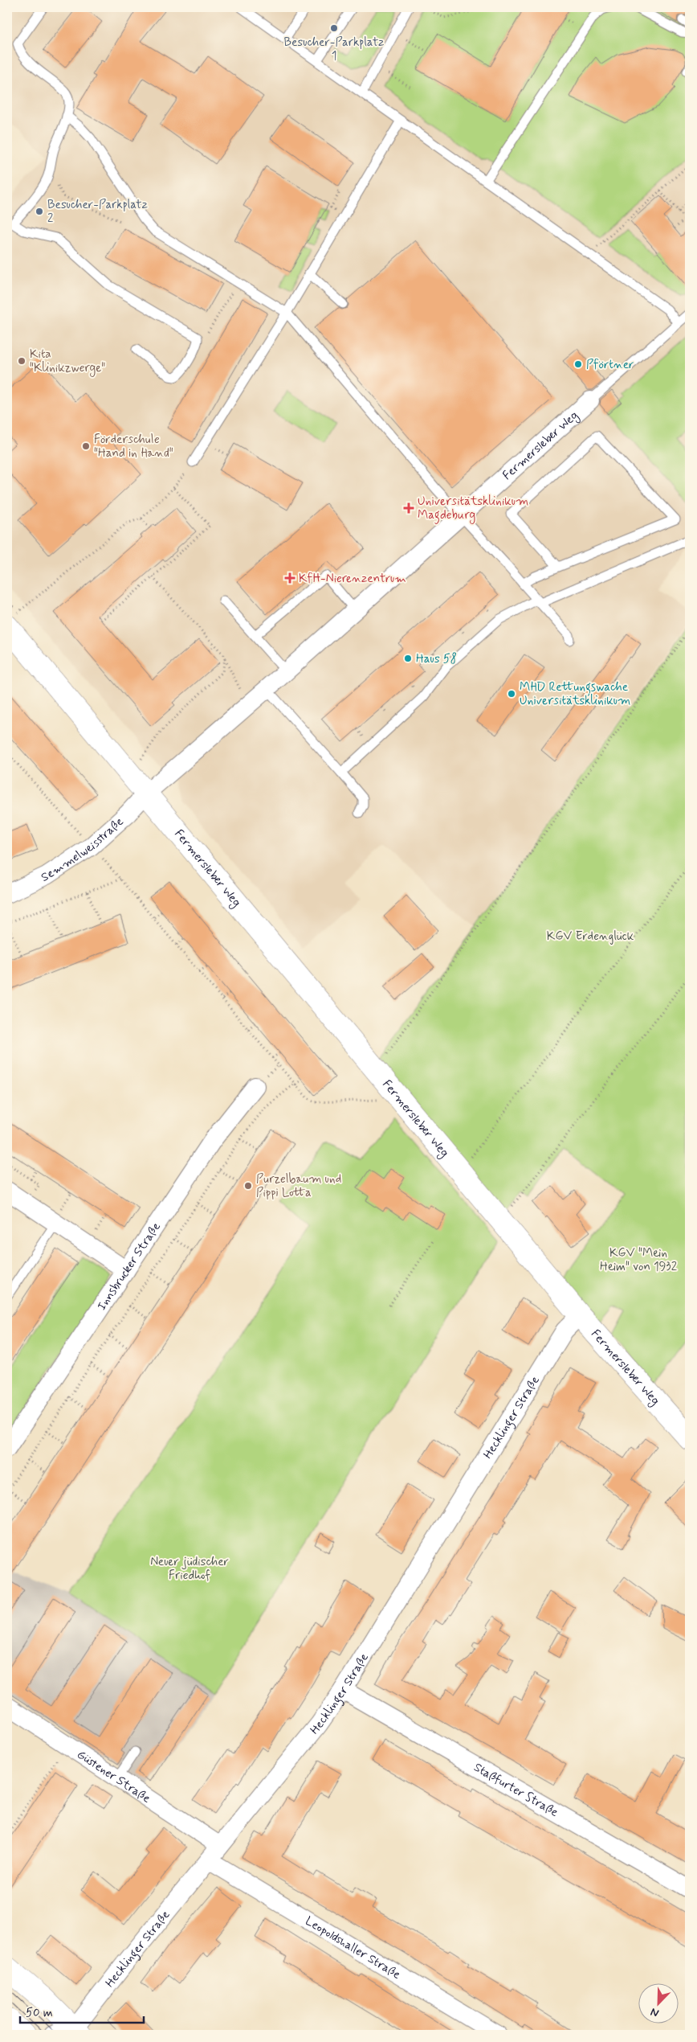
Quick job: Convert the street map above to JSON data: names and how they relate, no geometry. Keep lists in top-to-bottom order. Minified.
{"streets":{"street":["Fermersleber Weg","Semmelweisstraße","Innsbrucker Straße","Hecklinger Straße","Güstener Straße","Staßfurter Straße","Leopoldshaller Straße"]},"crossings":[["Fermersleber Weg","Semmelweisstraße"],["Fermersleber Weg","Hecklinger Straße"],["Hecklinger Straße","Güstener Straße"],["Hecklinger Straße","Staßfurter Straße"],["Hecklinger Straße","Leopoldshaller Straße"]],"parks":["KGV Erdenglück","KGV \"Mein Heim\" von 1932","Neuer jüdischer Friedhof"],"places":{"other":["Besucher-Parkplatz 1","Besucher-Parkplatz 2","Kita \"Klinikzwerge\"","Pförtner","Förderschule \"Hand in Hand\"","Haus 58","MHD Rettungswache Universitätsklinikum","Purzelbaum und Pippi Lotta"],"health":["Universitätsklinikum Magdeburg","KfH-Nierenzentrum"]},"scale_bar":"50 m","north":"bottom left"}
